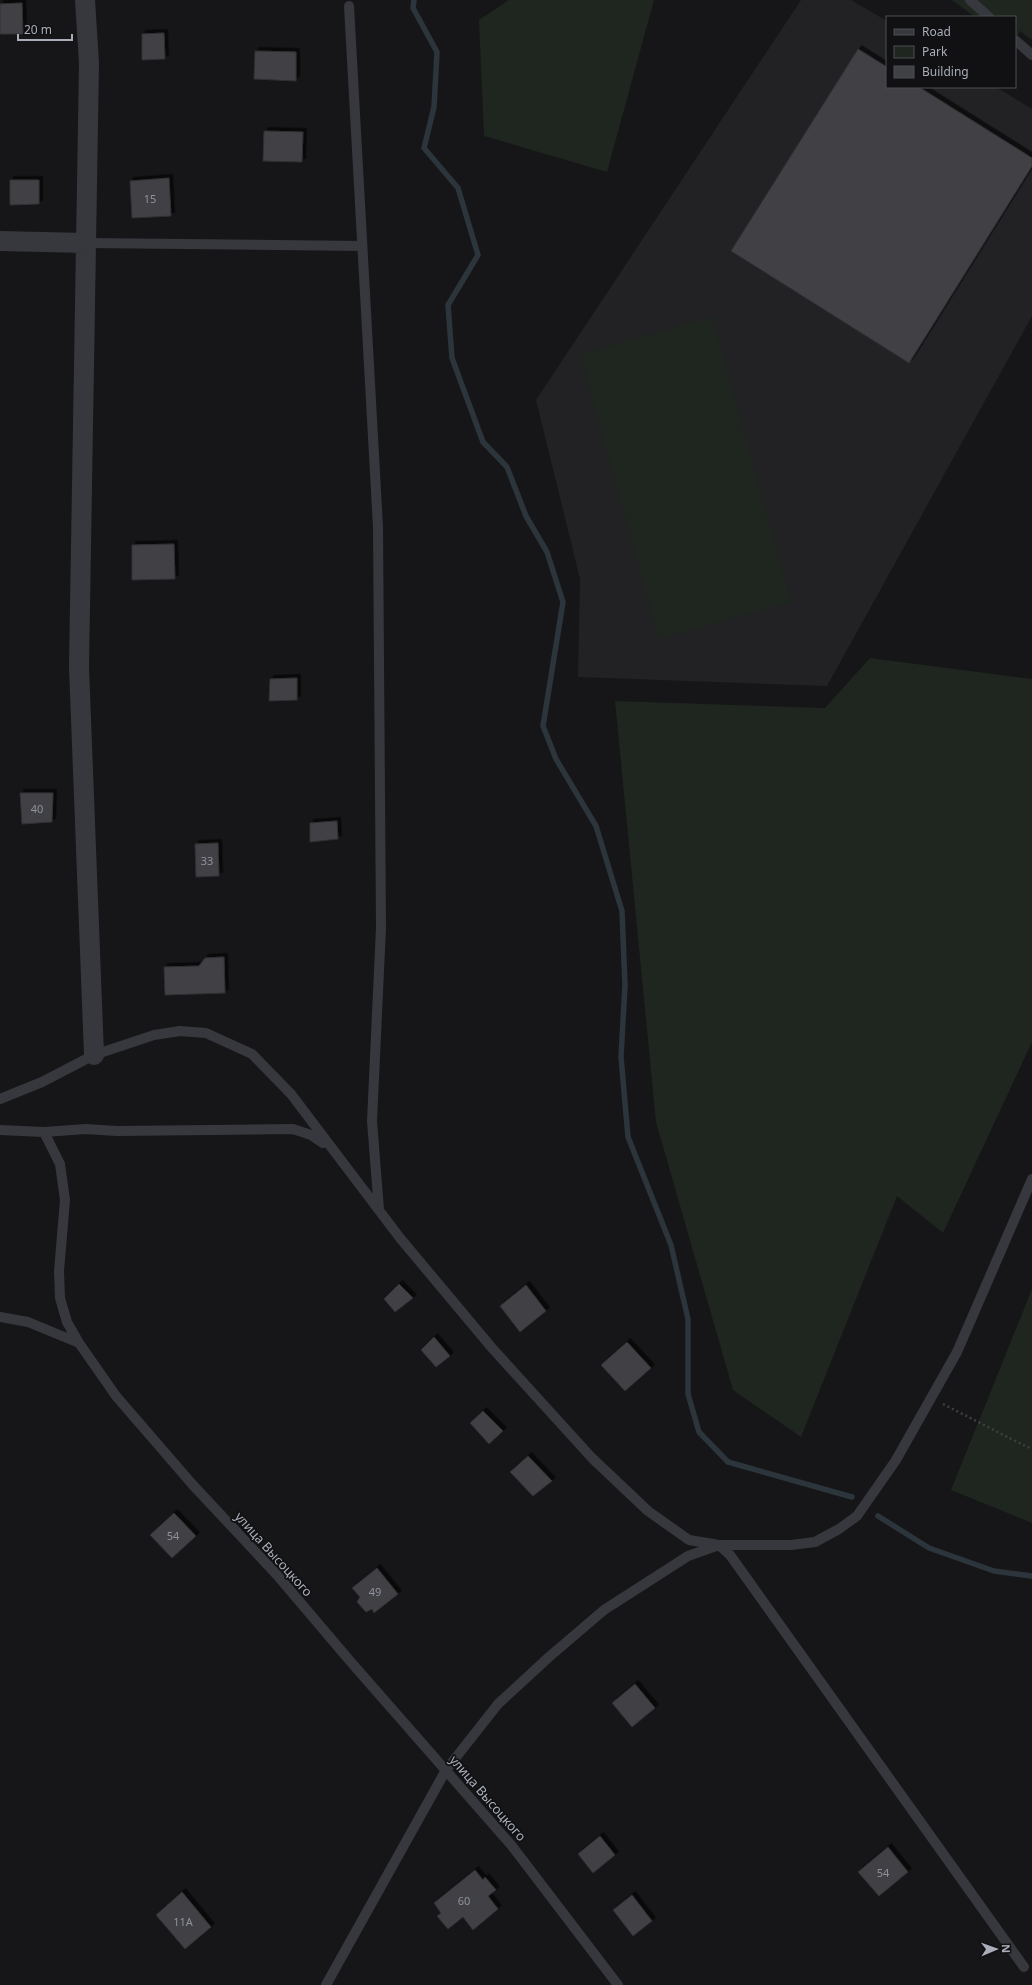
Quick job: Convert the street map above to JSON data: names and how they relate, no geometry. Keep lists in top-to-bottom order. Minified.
{"streets":{"lane":["улица Высоцкого"]},"house_numbers":["15","40","33","54","49","54","60","11А"],"legend":["Road","Park","Building"],"scale_bar":"20 m","north":"right"}
